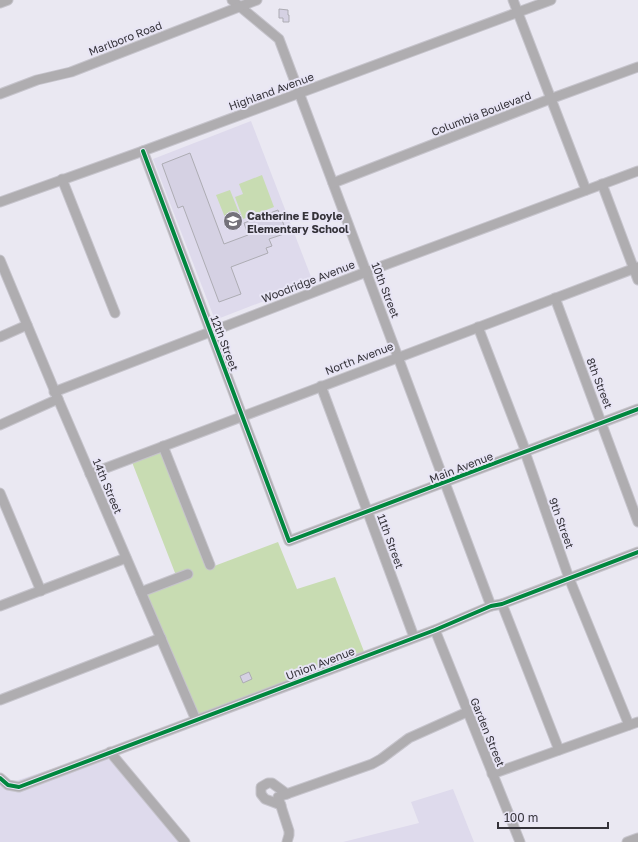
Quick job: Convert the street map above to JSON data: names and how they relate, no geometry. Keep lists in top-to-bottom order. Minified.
{"streets":{"street":["Marlboro Road","Highland Avenue","Columbia Boulevard","Woodridge Avenue","10th Street","12th Street","North Avenue","8th Street","Main Avenue","14th Street","9th Street","11th Street","Union Avenue","Garden Street"]},"crossings":[["Marlboro Road","10th Street"],["Highland Avenue","10th Street"],["Highland Avenue","12th Street"],["Columbia Boulevard","10th Street"],["Woodridge Avenue","10th Street"],["Woodridge Avenue","12th Street"],["Woodridge Avenue","14th Street"],["10th Street","North Avenue"],["10th Street","Main Avenue"],["10th Street","Union Avenue"],["12th Street","North Avenue"],["12th Street","Main Avenue"],["North Avenue","8th Street"],["North Avenue","14th Street"],["North Avenue","9th Street"],["North Avenue","11th Street"],["8th Street","Main Avenue"],["Main Avenue","9th Street"],["Main Avenue","11th Street"],["14th Street","Union Avenue"],["9th Street","Union Avenue"],["11th Street","Union Avenue"],["Union Avenue","Garden Street"]],"places":{"school or university":["Catherine E Doyle Elementary School"]},"scale_bar":"100 m"}
